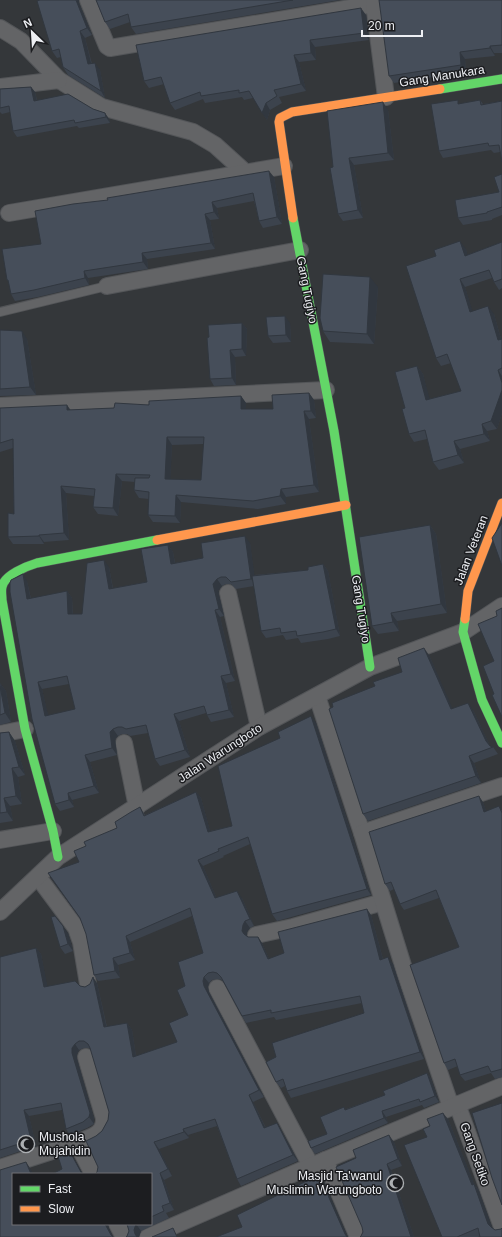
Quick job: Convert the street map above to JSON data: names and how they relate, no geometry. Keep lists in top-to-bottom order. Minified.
{"streets":{"street":["Gang Manukara","Gang Tugiyo","Jalan Veteran","Jalan Warungboto","Gang Setiko"]},"crossings":[["Gang Manukara","Gang Tugiyo"],["Gang Tugiyo","Jalan Warungboto"],["Jalan Veteran","Jalan Warungboto"],["Jalan Warungboto","Gang Setiko"]],"places":{"mosque":["Mushola Mujahidin","Masjid Ta'wanul Muslimin Warungboto"]},"legend":["Fast","Slow"],"scale_bar":"20 m","north":"top left"}
